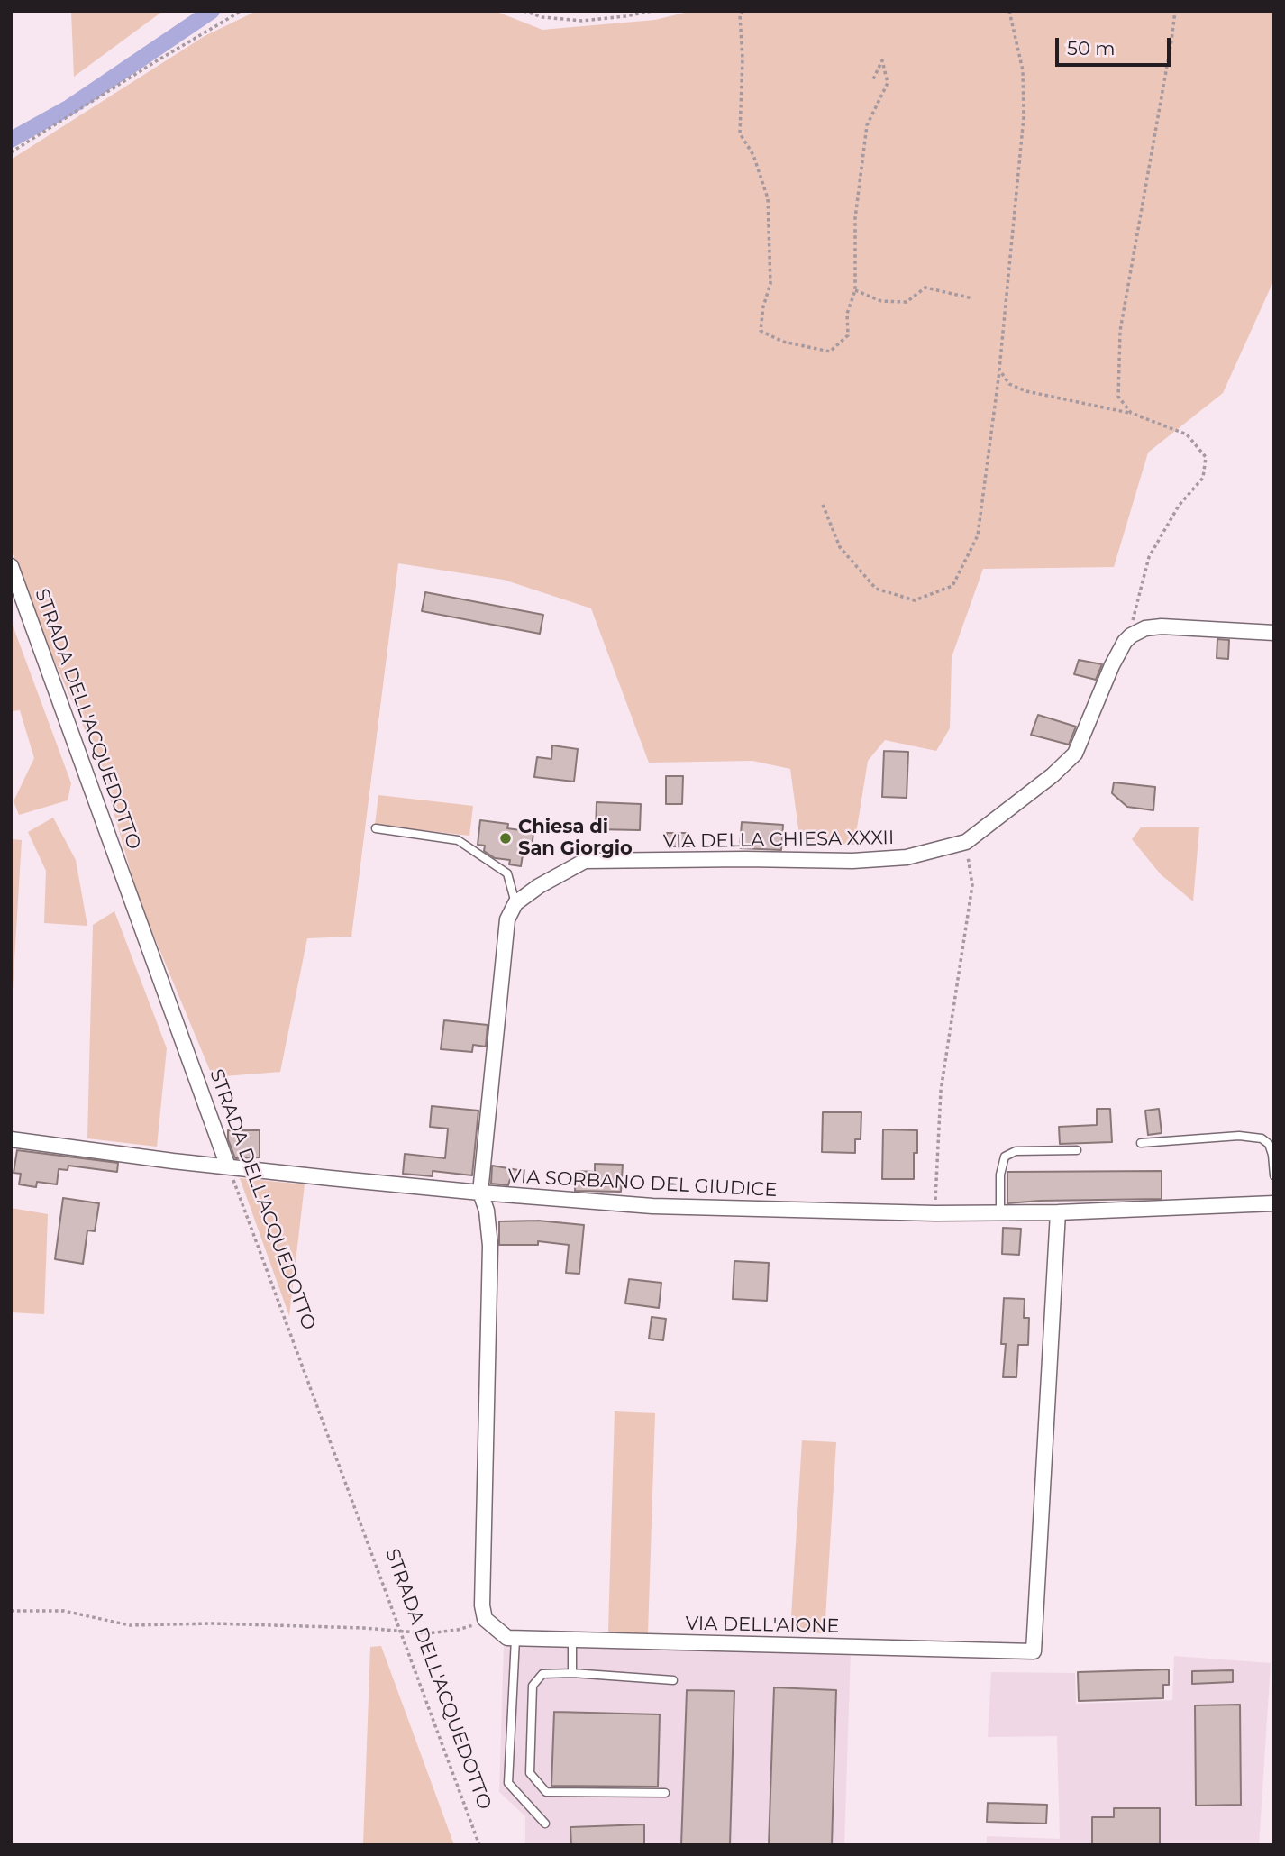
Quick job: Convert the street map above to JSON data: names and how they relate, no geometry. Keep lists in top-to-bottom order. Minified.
{"streets":{"street":["STRADA DELL'ACQUEDOTTO","VIA DELLA CHIESA XXXII","VIA SORBANO DEL GIUDICE","VIA DELL'AIONE"]},"crossings":[["STRADA DELL'ACQUEDOTTO","VIA SORBANO DEL GIUDICE"],["VIA SORBANO DEL GIUDICE","VIA DELL'AIONE"]],"places":["Chiesa di San Giorgio"],"scale_bar":"50 m"}
